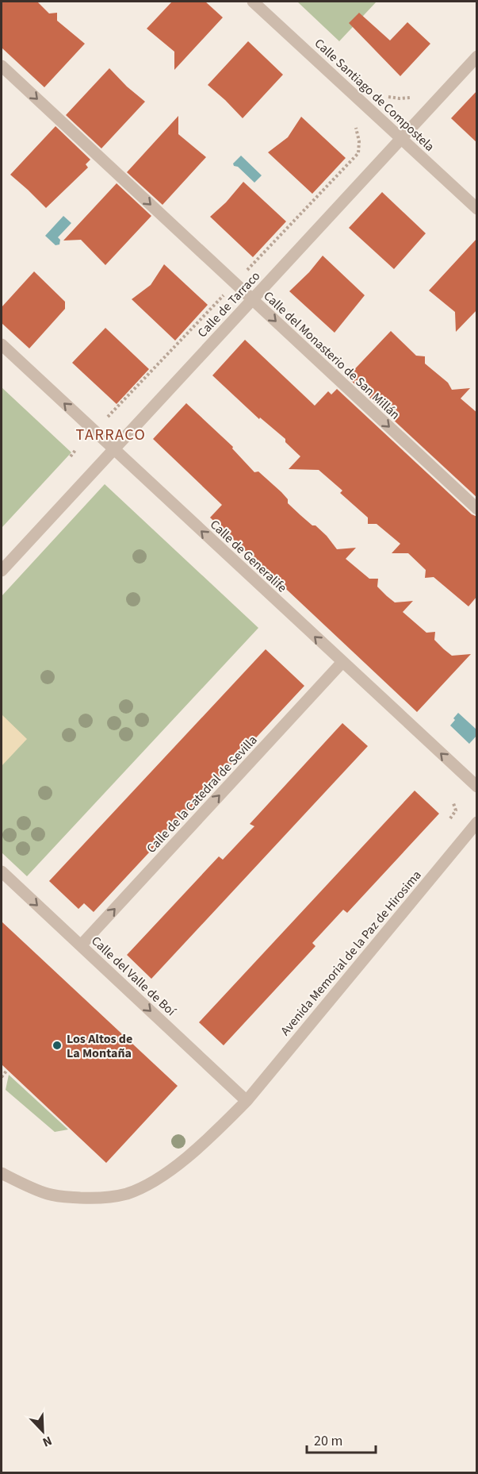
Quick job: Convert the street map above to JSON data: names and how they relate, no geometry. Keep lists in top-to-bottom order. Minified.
{"streets":{"street":["Calle Santiago de Compostela","Calle de Tarraco","Calle del Monasterio de San Millán","Calle de Generalife","Calle de la Catedral de Sevilla","Avenida Memorial de la Paz de Hirosima","Calle del Valle de Boí"]},"crossings":[["Calle Santiago de Compostela","Calle de Tarraco"],["Calle de Tarraco","Calle del Monasterio de San Millán"],["Calle de Tarraco","Calle de Generalife"],["Calle de Generalife","Calle de la Catedral de Sevilla"],["Calle de la Catedral de Sevilla","Calle del Valle de Boí"],["Avenida Memorial de la Paz de Hirosima","Calle del Valle de Boí"]],"one_way":["Calle del Monasterio de San Millán","Calle de Generalife","Calle de la Catedral de Sevilla","Calle del Valle de Boí"],"districts":["TARRACO"],"places":["Los Altos de La Montaña"],"scale_bar":"20 m","north":"bottom right"}
